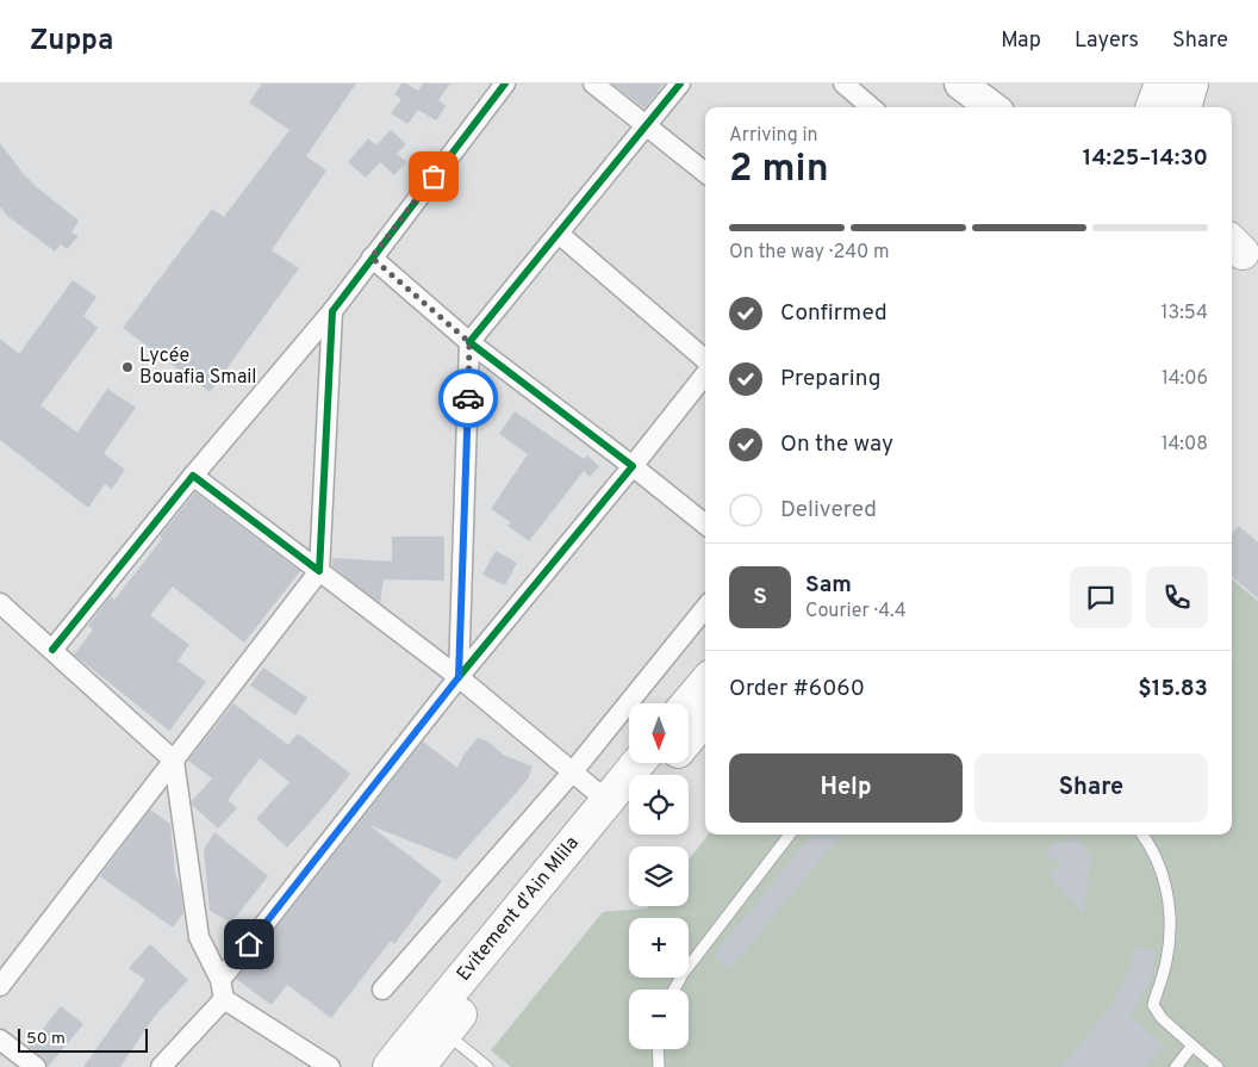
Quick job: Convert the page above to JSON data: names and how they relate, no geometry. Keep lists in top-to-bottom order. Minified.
{"streets":{"highway":["Evitement d'Ain Mlila"]},"places":["Lycée Bouafia Smail"],"scale_bar":"50 m","north":"bottom","page":{"header":"Zuppa","nav":["Map","Layers","Share"],"heading":["2 min","Arriving in","14:25–14:30"],"panel":["Sam","Courier · 4.4","Order #6060","$15.83"],"bar":"On the way · 240 m","list":[["Confirmed","13:54"],["Preparing","14:06"],["On the way","14:08"],"Delivered"],"round":"S","map_buttons":["+","−"],"buttons":["Help","Share"],"scale":"50 m"}}
